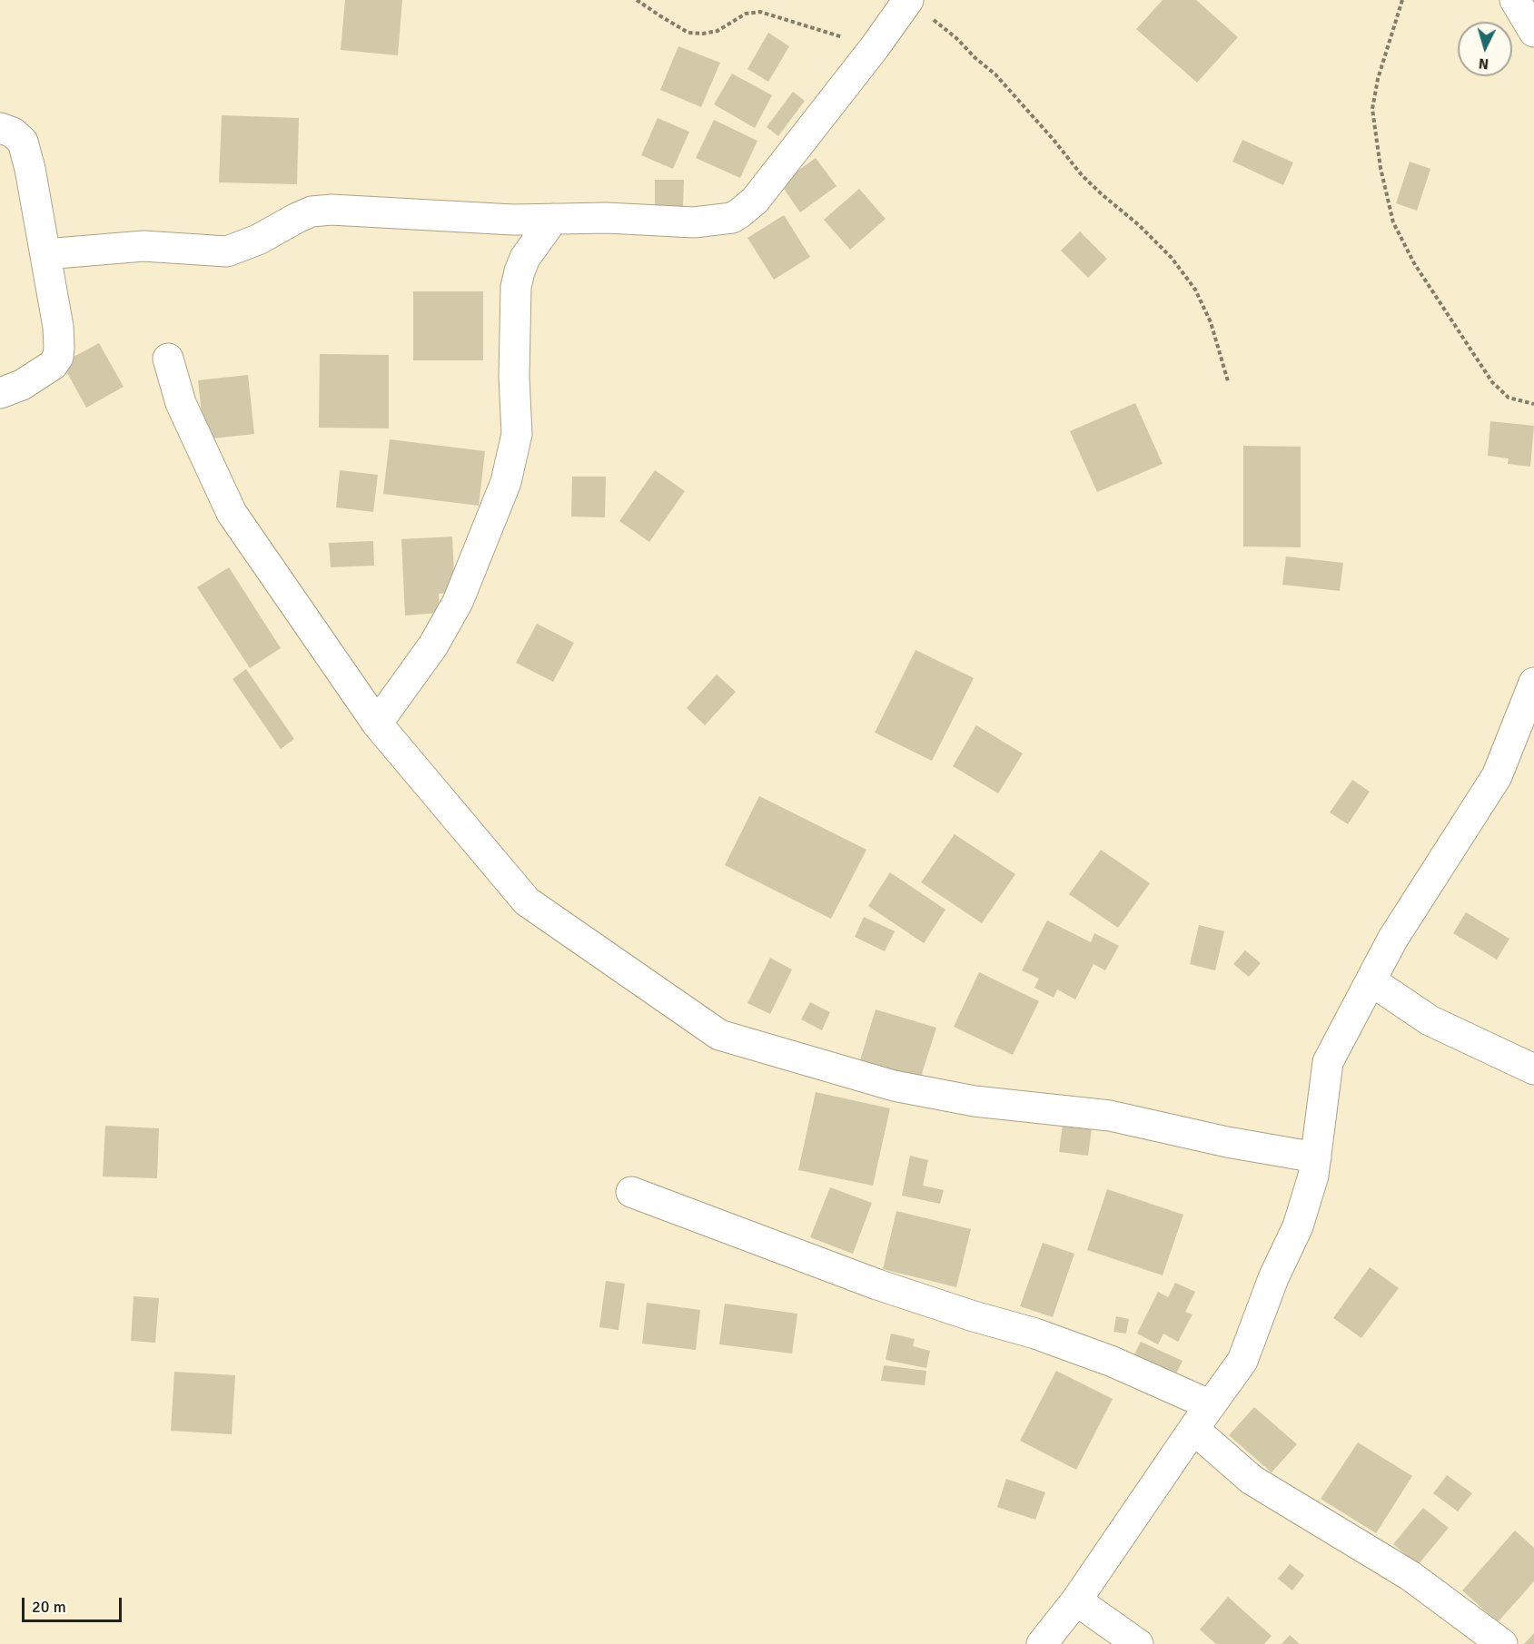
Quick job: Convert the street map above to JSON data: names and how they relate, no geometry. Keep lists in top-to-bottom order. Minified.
{"scale_bar":"20 m","north":"bottom"}
